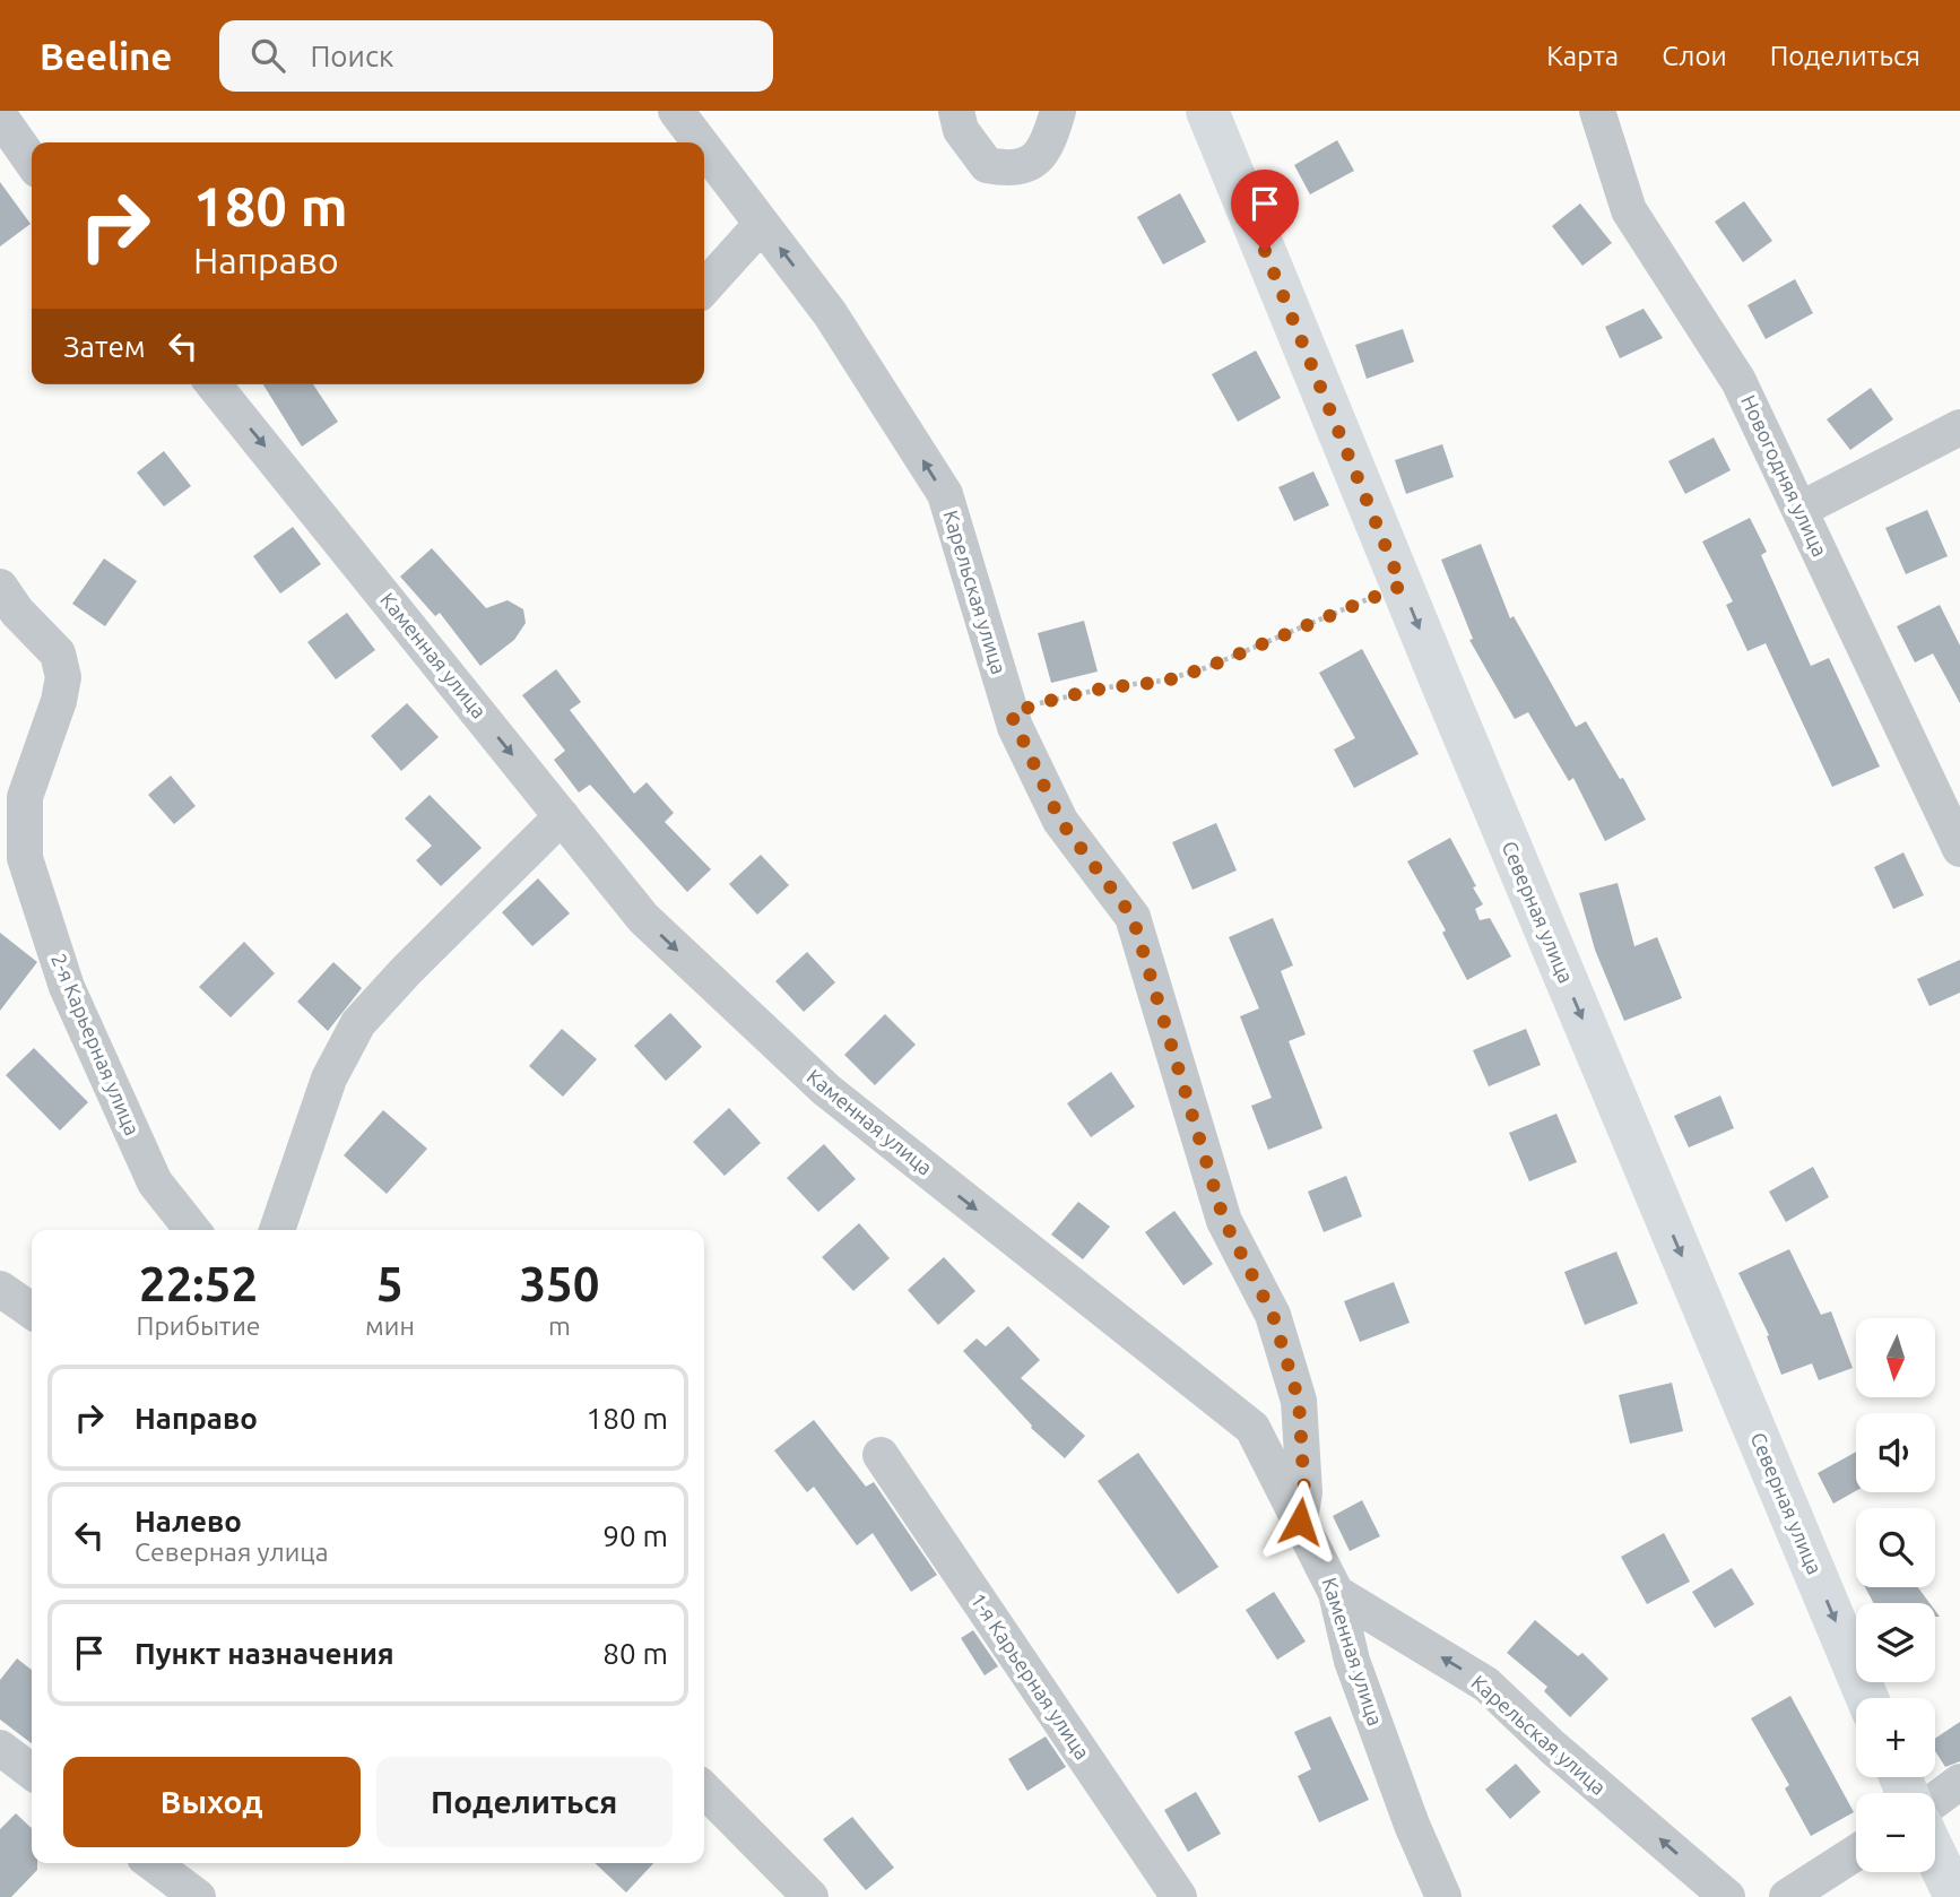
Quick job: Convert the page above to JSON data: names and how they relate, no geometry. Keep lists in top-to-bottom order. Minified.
{"streets":{"main road":["Северная улица"],"street":["Новогодняя улица","Карельская улица","Каменная улица","2-я Карьерная улица","1-я Карьерная улица"]},"crossings":[["Карельская улица","Каменная улица"]],"one_way":["Карельская улица","Каменная улица","Северная улица"],"north":"bottom","page":{"header":"Beeline","search":"Поиск","nav":["Карта","Слои","Поделиться"],"turn":["180 m","Направо"],"then":"Затем","eta":["22:52","Прибытие","5","мин","350","m"],"map_buttons":["+","−"],"list":[{"name":"Направо","value":"180 m"},{"name":"Налево","note":"Северная улица","value":"90 m"},{"name":"Пункт назначения","value":"80 m"}],"buttons":["Выход","Поделиться"]}}
